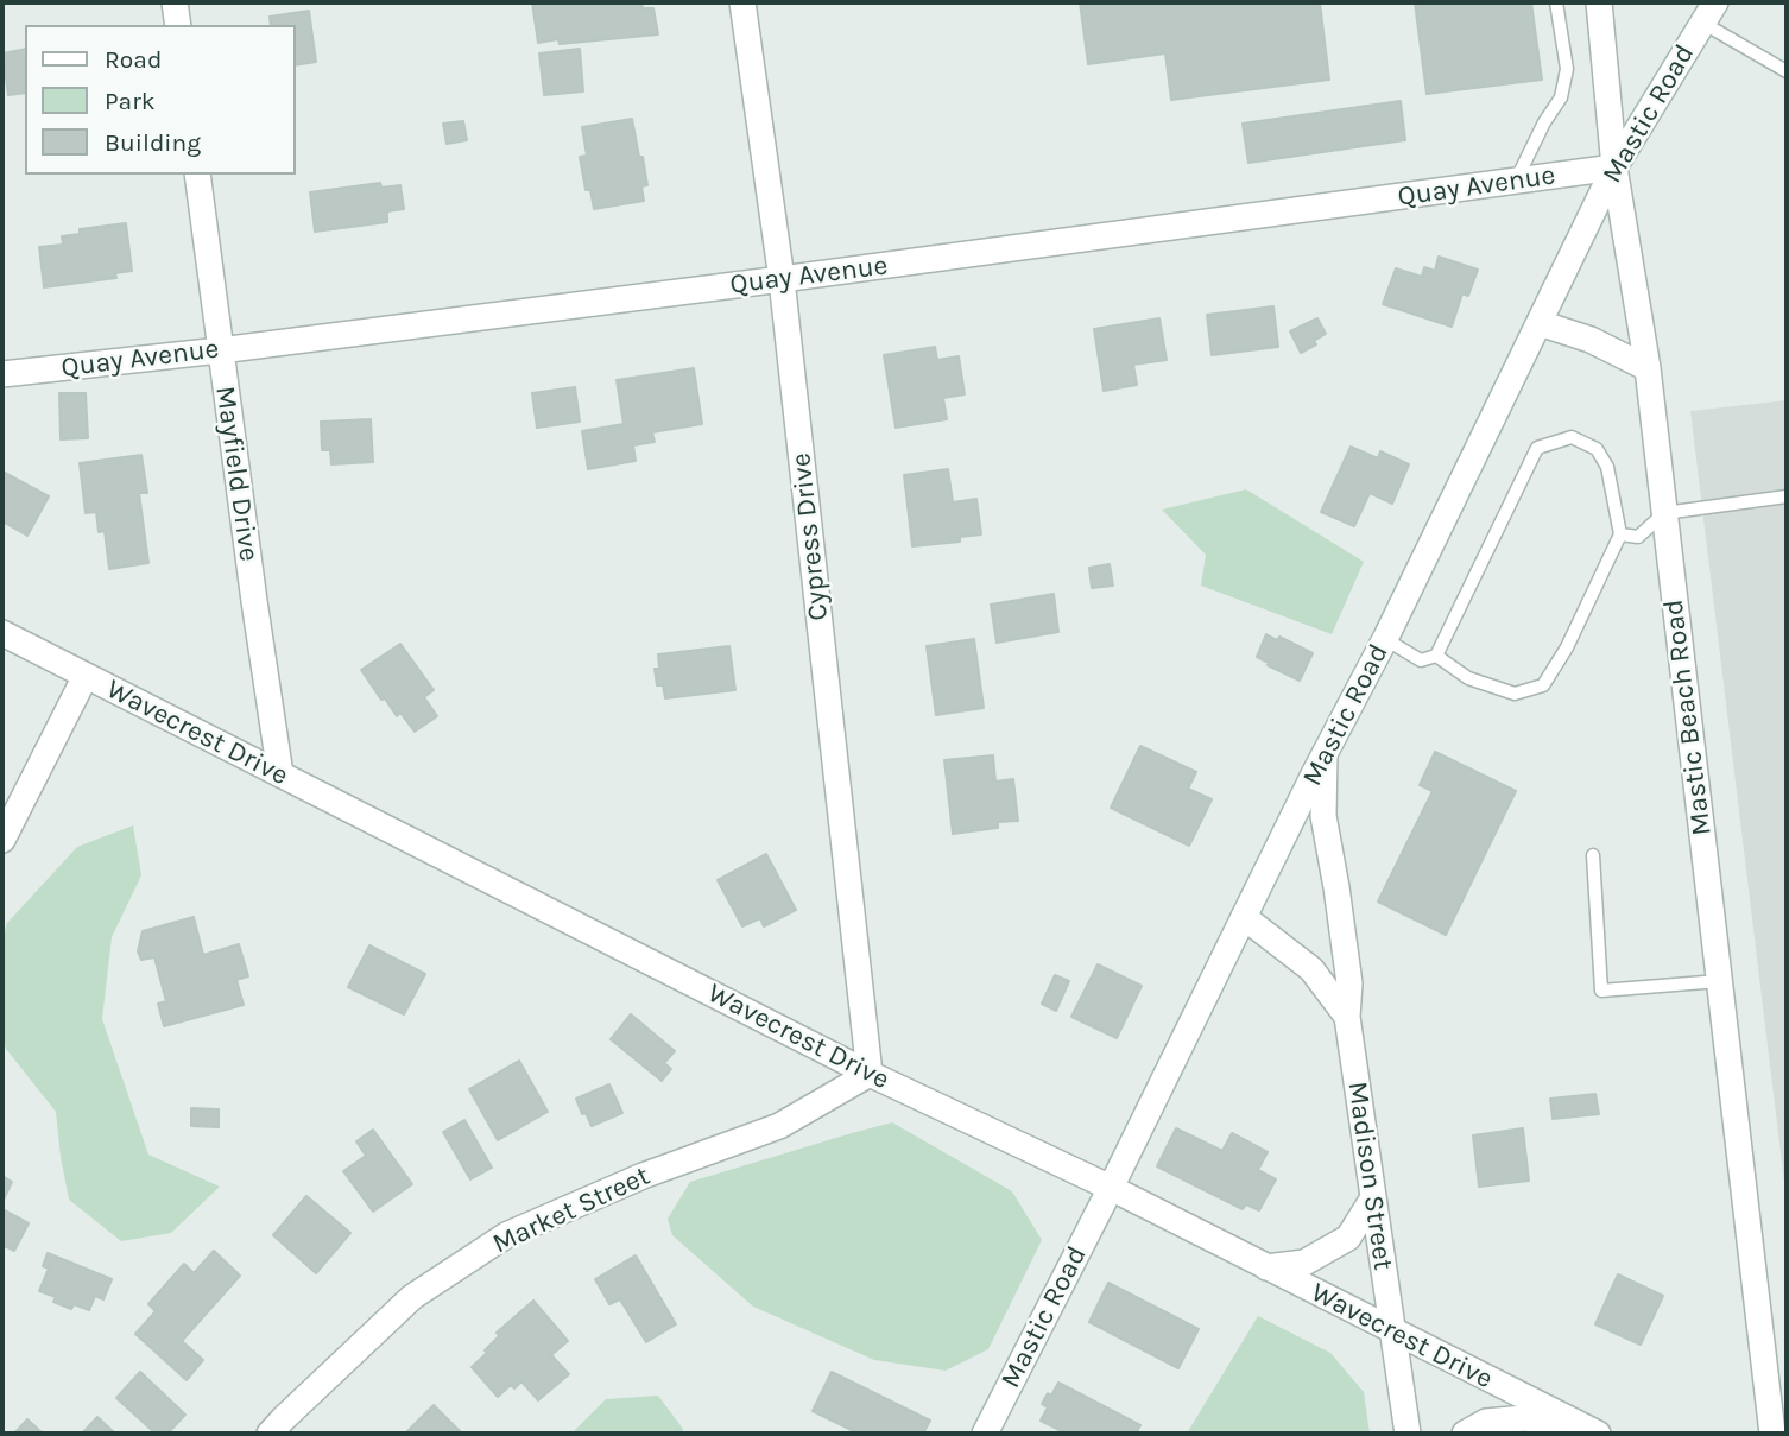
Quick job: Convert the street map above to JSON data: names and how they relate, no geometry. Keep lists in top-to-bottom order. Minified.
{"streets":{"street":["Mastic Road","Quay Avenue","Mayfield Drive","Cypress Drive","Mastic Beach Road","Wavecrest Drive","Madison Street","Market Street"]},"crossings":[["Mastic Road","Quay Avenue"],["Mastic Road","Mastic Beach Road"],["Mastic Road","Wavecrest Drive"],["Mastic Road","Madison Street"],["Quay Avenue","Mayfield Drive"],["Quay Avenue","Cypress Drive"],["Quay Avenue","Mastic Beach Road"],["Mayfield Drive","Wavecrest Drive"],["Cypress Drive","Wavecrest Drive"],["Cypress Drive","Market Street"],["Wavecrest Drive","Madison Street"],["Wavecrest Drive","Market Street"]],"legend":["Road","Park","Building"]}
